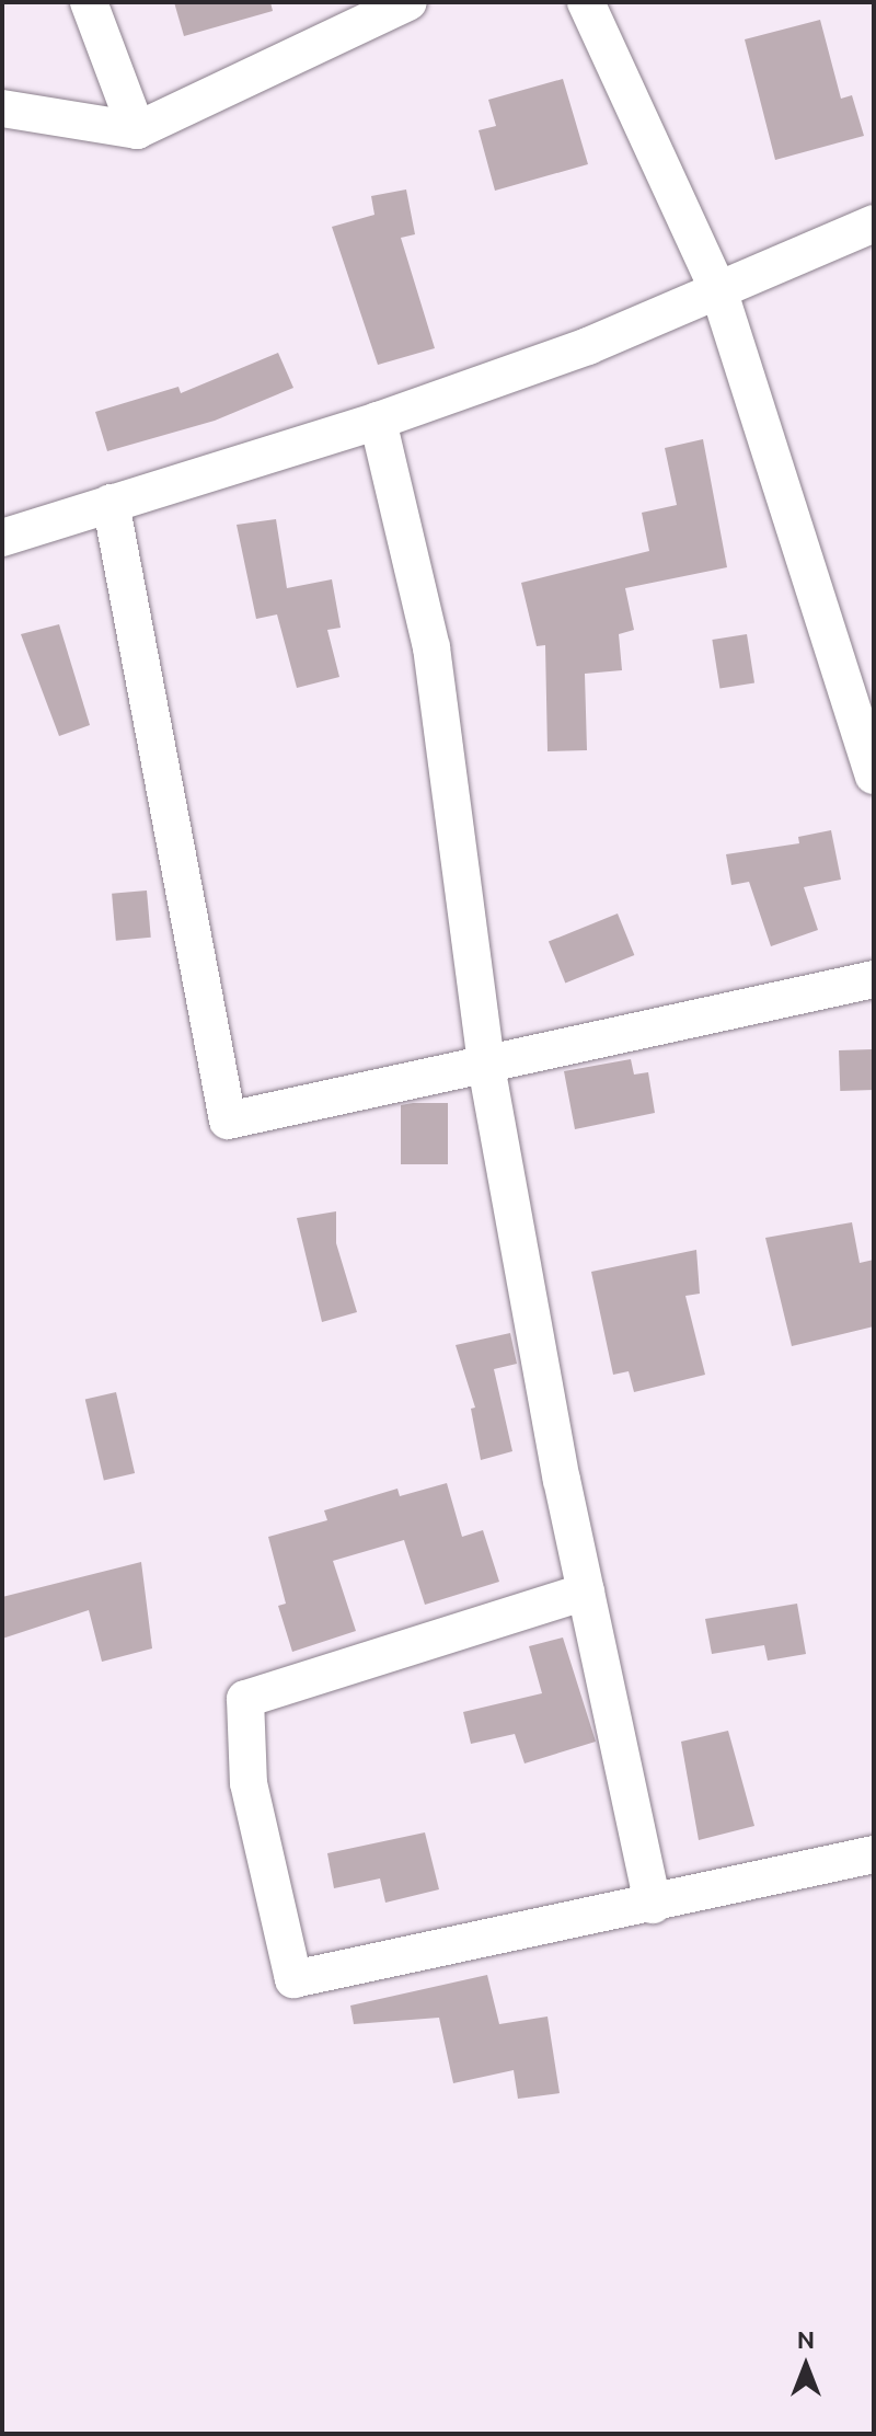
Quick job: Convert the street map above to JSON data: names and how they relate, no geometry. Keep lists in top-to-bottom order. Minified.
{"north":"top"}
